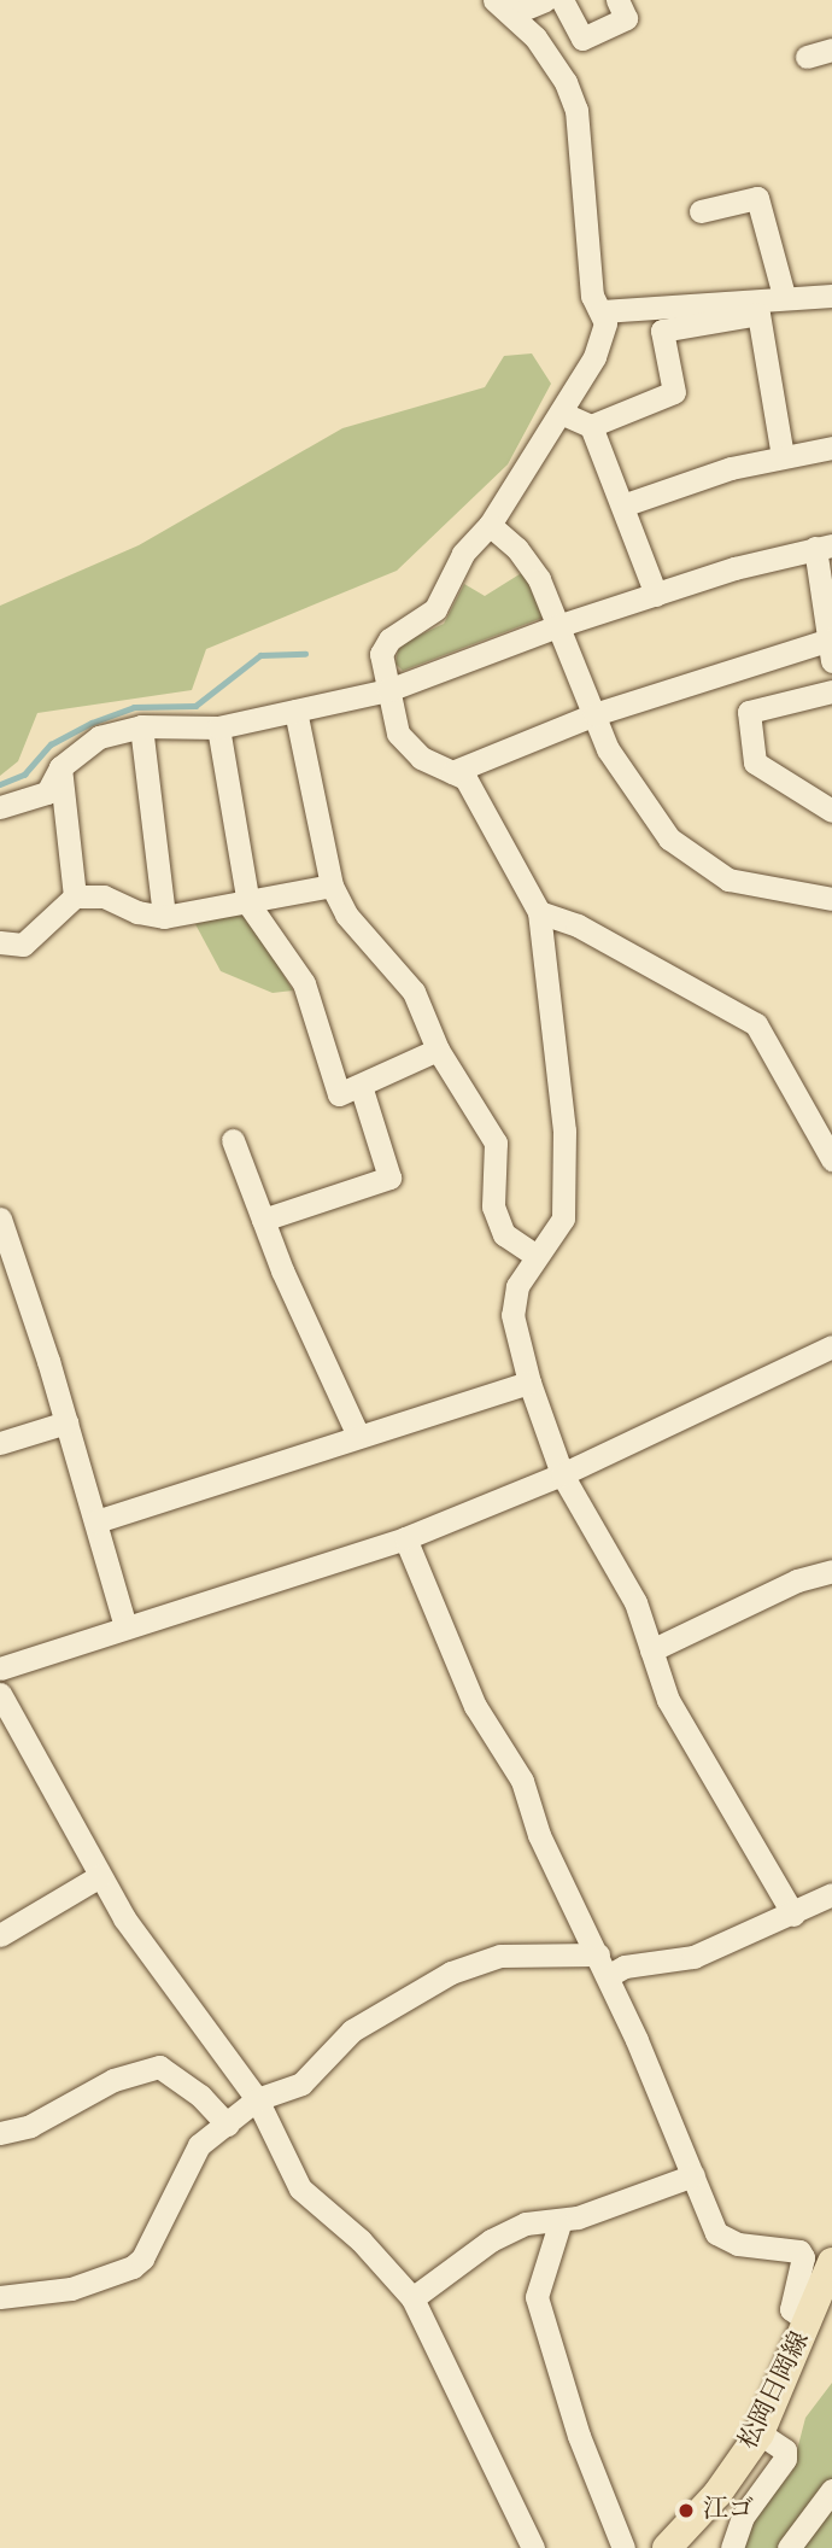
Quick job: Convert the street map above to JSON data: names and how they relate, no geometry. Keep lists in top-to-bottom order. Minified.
{"streets":{"main road":["松岡日岡線"]},"places":["江ゴ"]}
